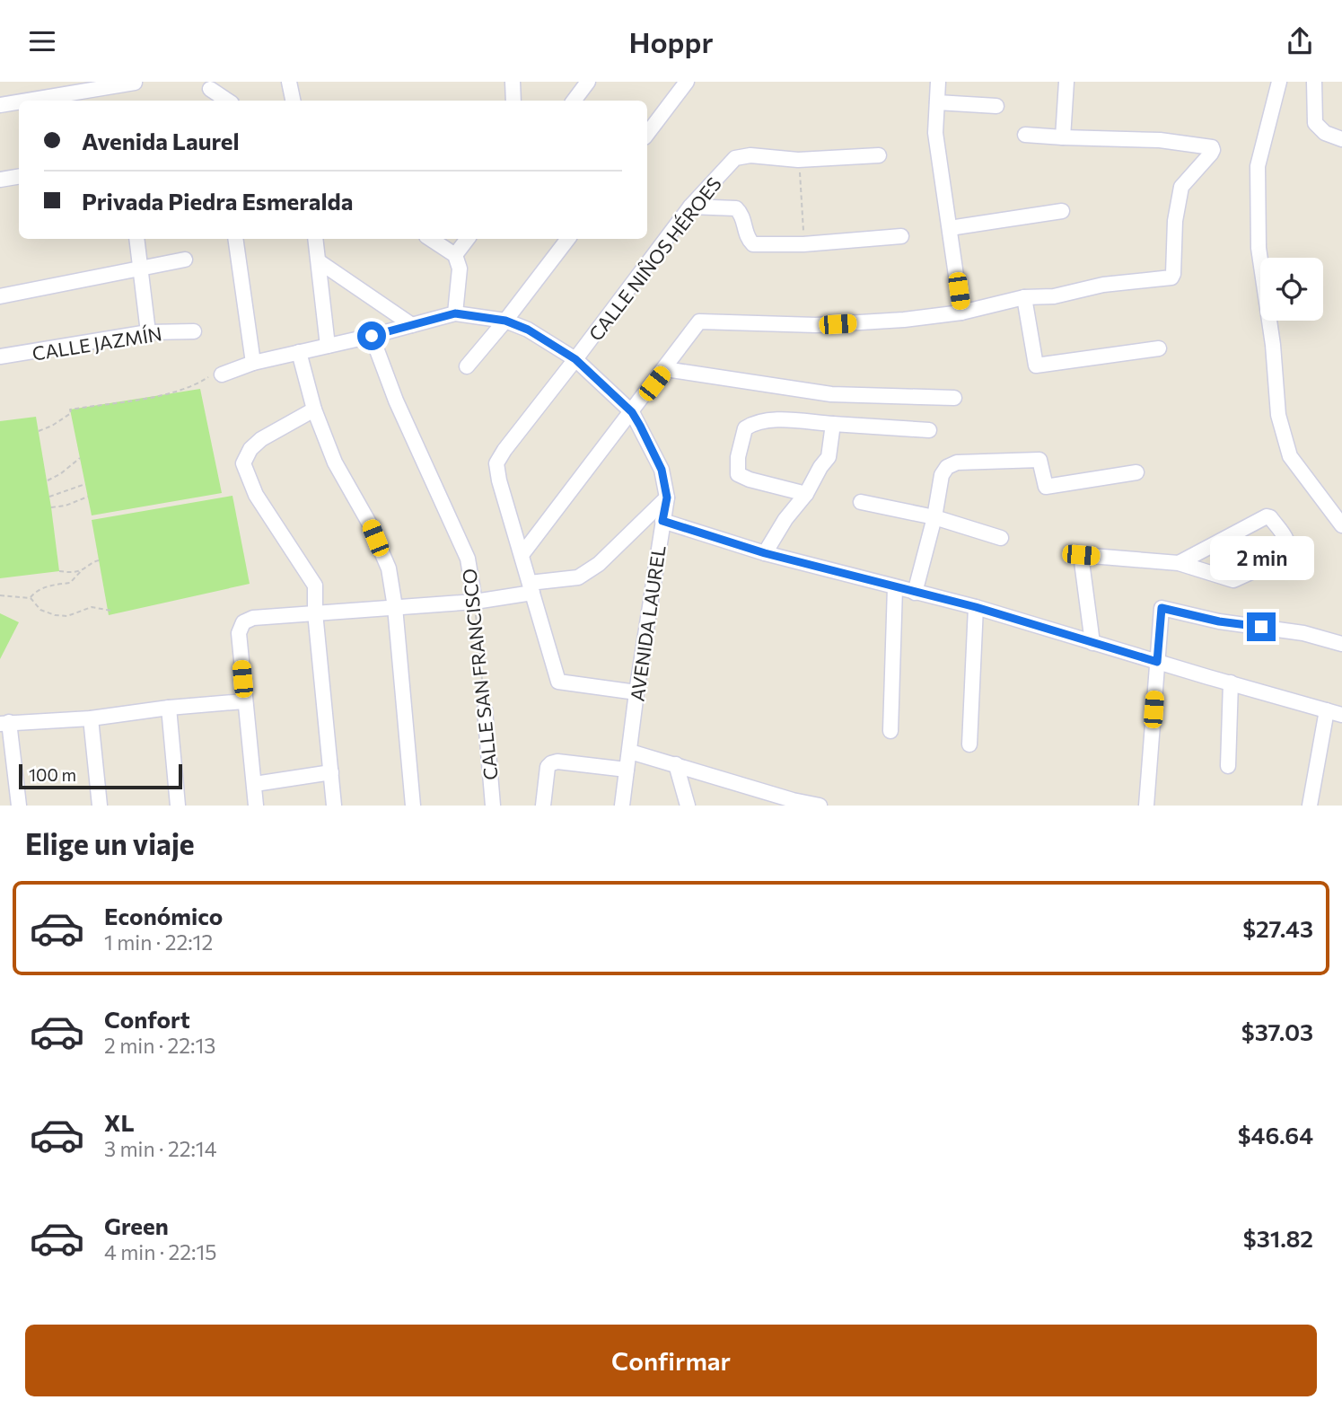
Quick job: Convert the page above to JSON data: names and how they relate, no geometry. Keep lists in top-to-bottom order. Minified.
{"streets":{"street":["CALLE NIÑOS HÉROES","CALLE JAZMÍN","AVENIDA LAUREL","CALLE SAN FRANCISCO"]},"crossings":[["CALLE NIÑOS HÉROES","AVENIDA LAUREL"],["AVENIDA LAUREL","CALLE SAN FRANCISCO"]],"scale_bar":"100 m","page":{"header":"Hoppr","banner":["Avenida Laurel","Privada Piedra Esmeralda"],"bubble":"2 min","scale":"100 m","heading":"Elige un viaje","list":[{"name":"Económico","note":"1 min · 22:12","value":"$27.43"},{"name":"Confort","note":"2 min · 22:13","value":"$37.03"},{"name":"XL","note":"3 min · 22:14","value":"$46.64"},{"name":"Green","note":"4 min · 22:15","value":"$31.82"}],"buttons":"Confirmar"}}
